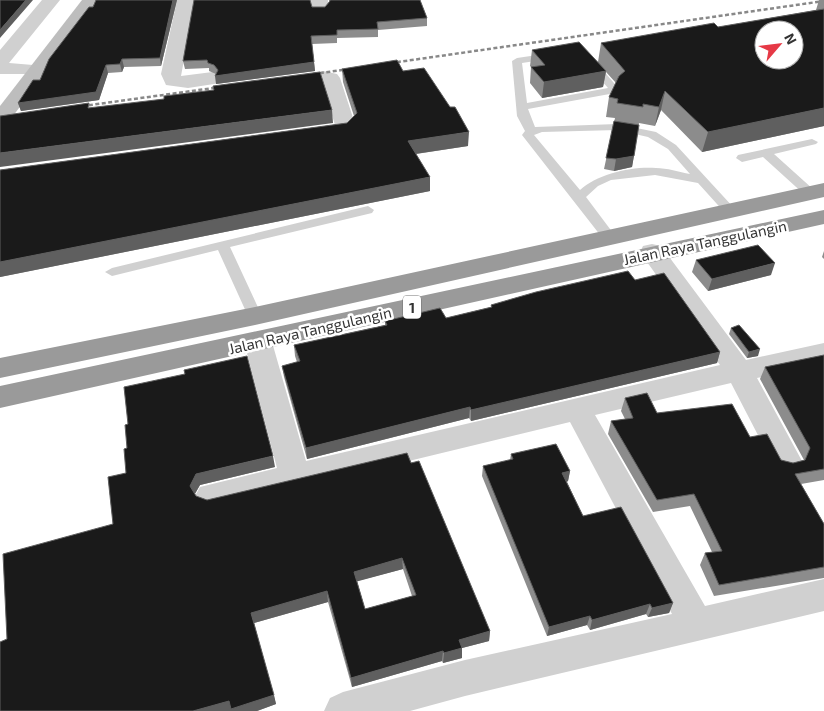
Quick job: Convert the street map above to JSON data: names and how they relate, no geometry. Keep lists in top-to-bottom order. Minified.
{"streets":{"highway":["Jalan Raya Tanggulangin","1"]},"north":"top right"}
